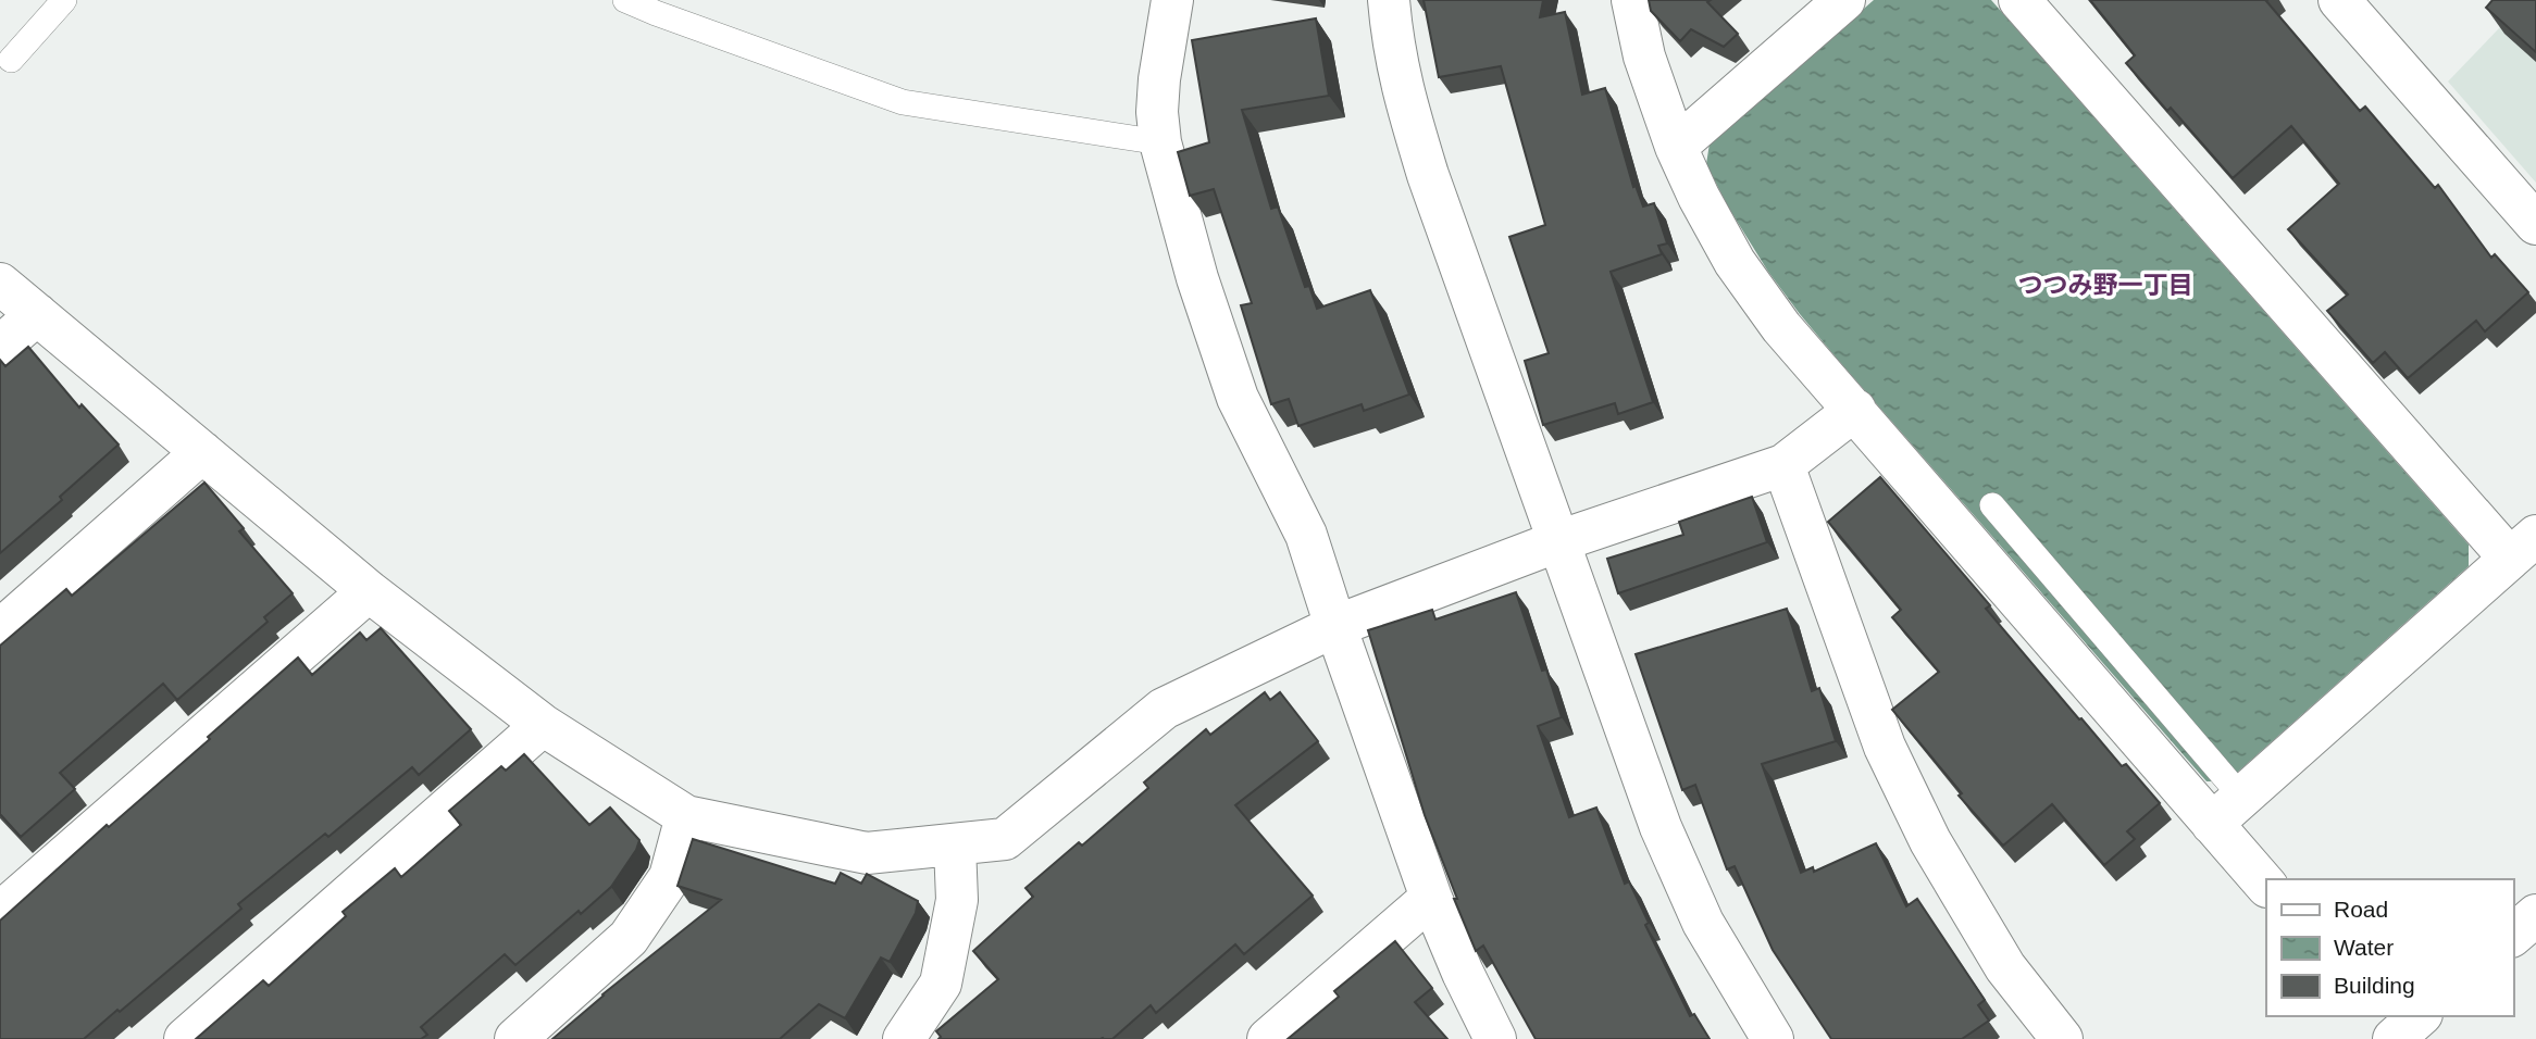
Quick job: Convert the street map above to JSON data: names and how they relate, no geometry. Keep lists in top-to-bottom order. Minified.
{"districts":["つつみ野一丁目"],"legend":["Road","Water","Building"]}
